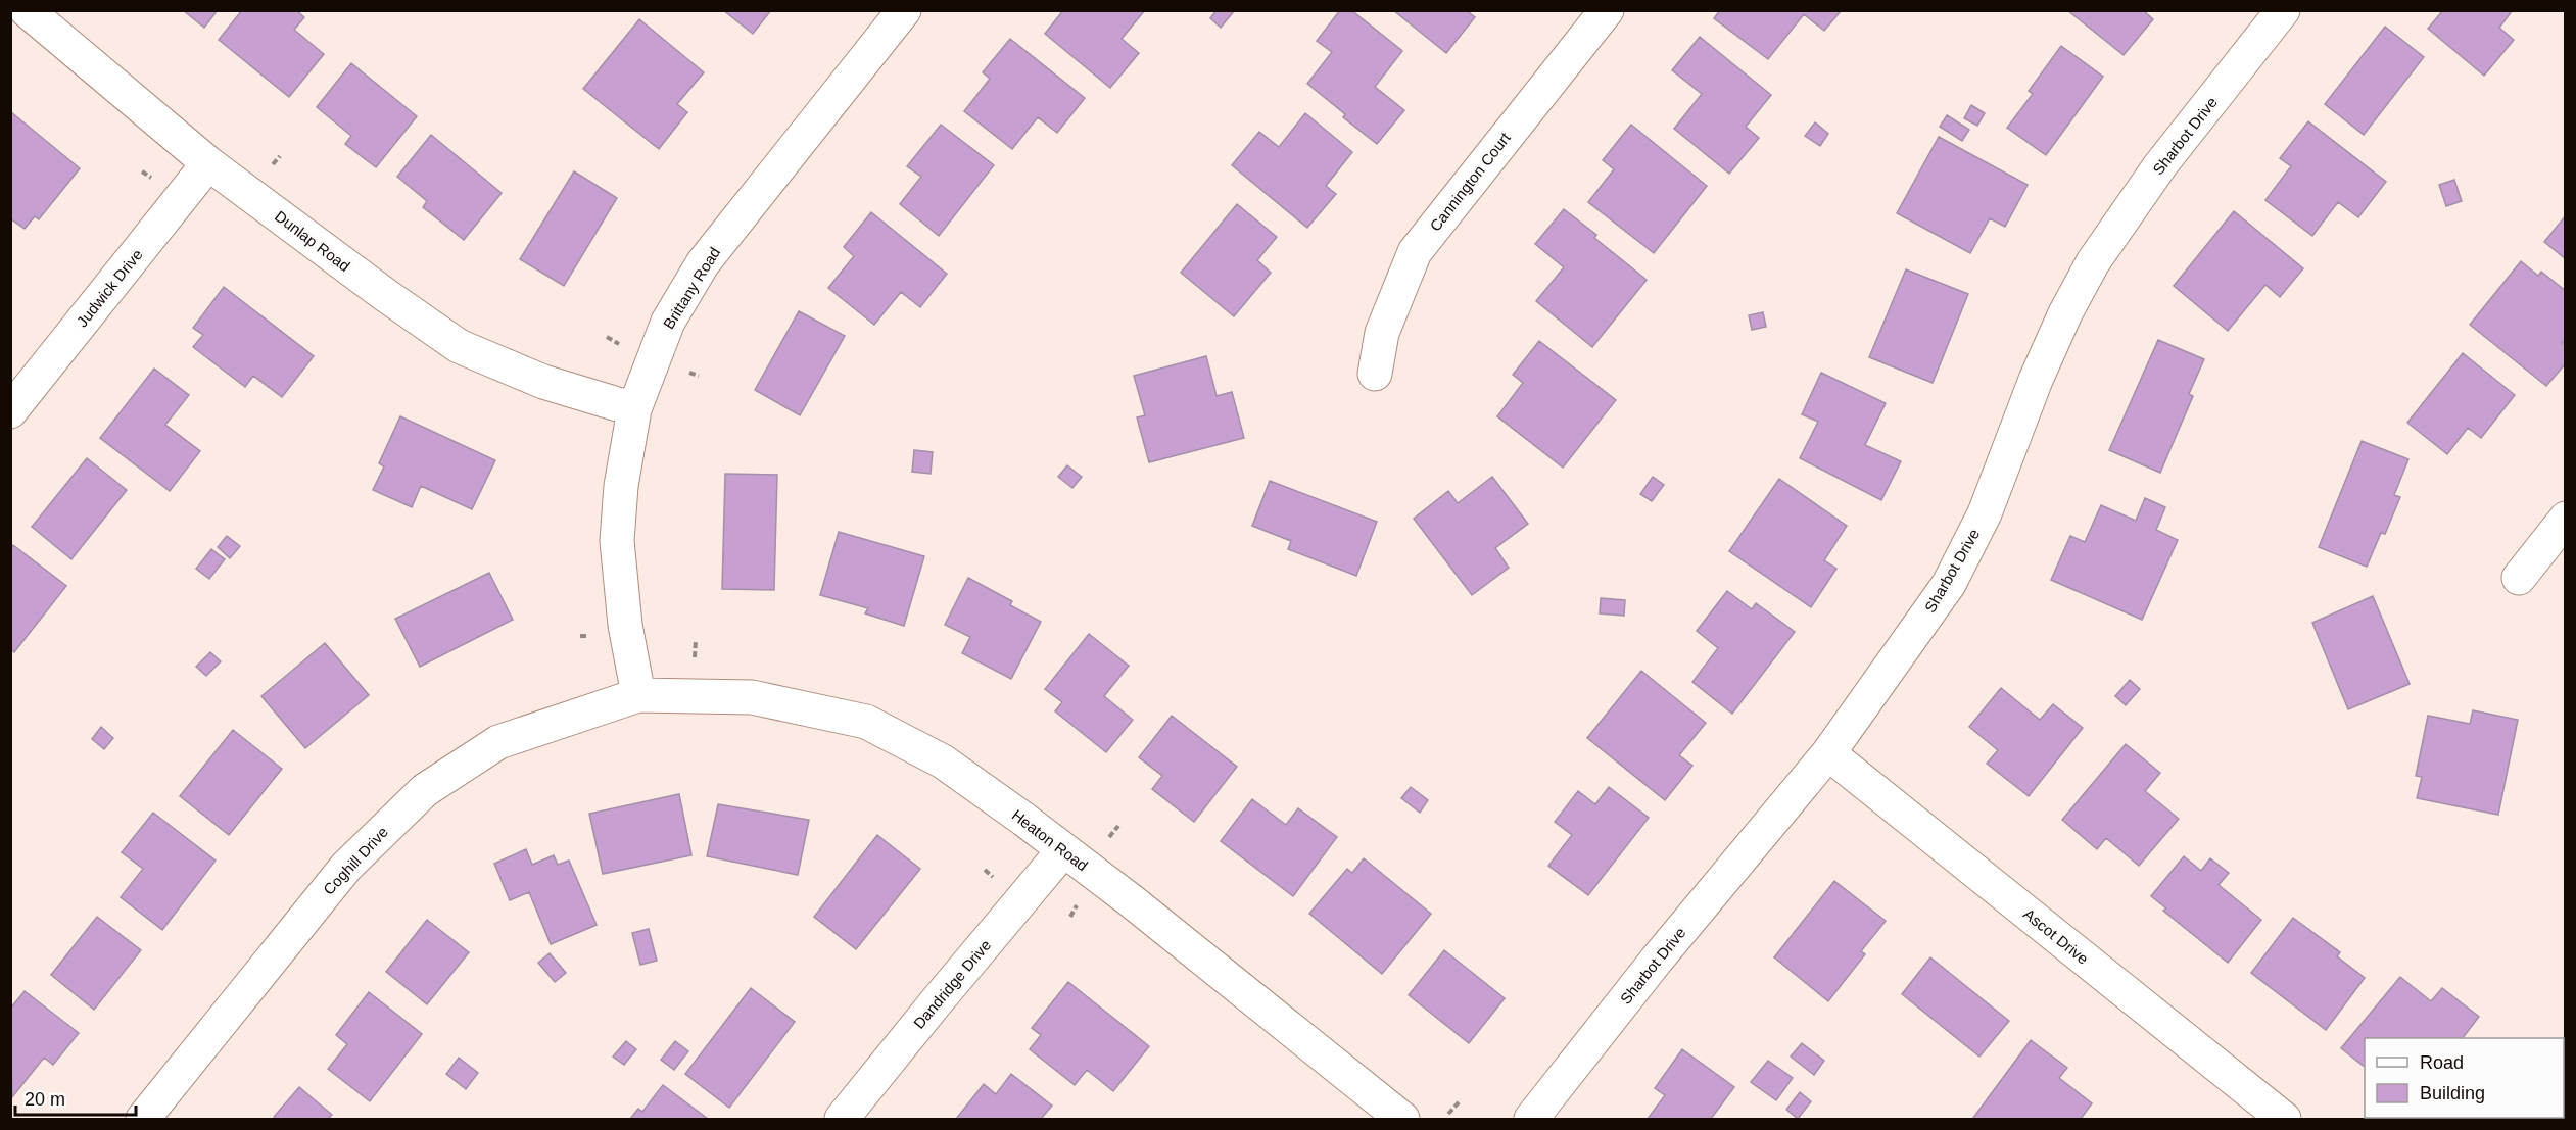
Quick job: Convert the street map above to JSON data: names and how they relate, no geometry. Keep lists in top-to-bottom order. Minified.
{"streets":{"street":["Sharbot Drive","Cannington Court","Dunlap Road","Judwick Drive","Brittany Road","Heaton Road","Coghill Drive","Ascot Drive","Dandridge Drive"]},"crossings":[["Sharbot Drive","Ascot Drive"],["Dunlap Road","Judwick Drive"],["Dunlap Road","Brittany Road"],["Brittany Road","Heaton Road"],["Brittany Road","Coghill Drive"],["Heaton Road","Coghill Drive"],["Heaton Road","Dandridge Drive"]],"legend":["Road","Building"],"scale_bar":"20 m"}
